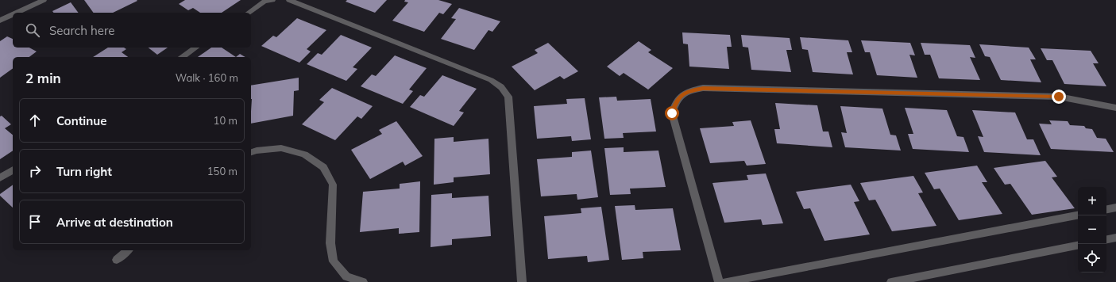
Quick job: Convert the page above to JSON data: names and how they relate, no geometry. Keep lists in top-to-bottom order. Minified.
{"page":{"search":"Search here","heading":["2 min","Walk · 160 m"],"list":[["Continue","10 m"],["Turn right","150 m"],"Arrive at destination"],"map_buttons":["+","−"]}}
